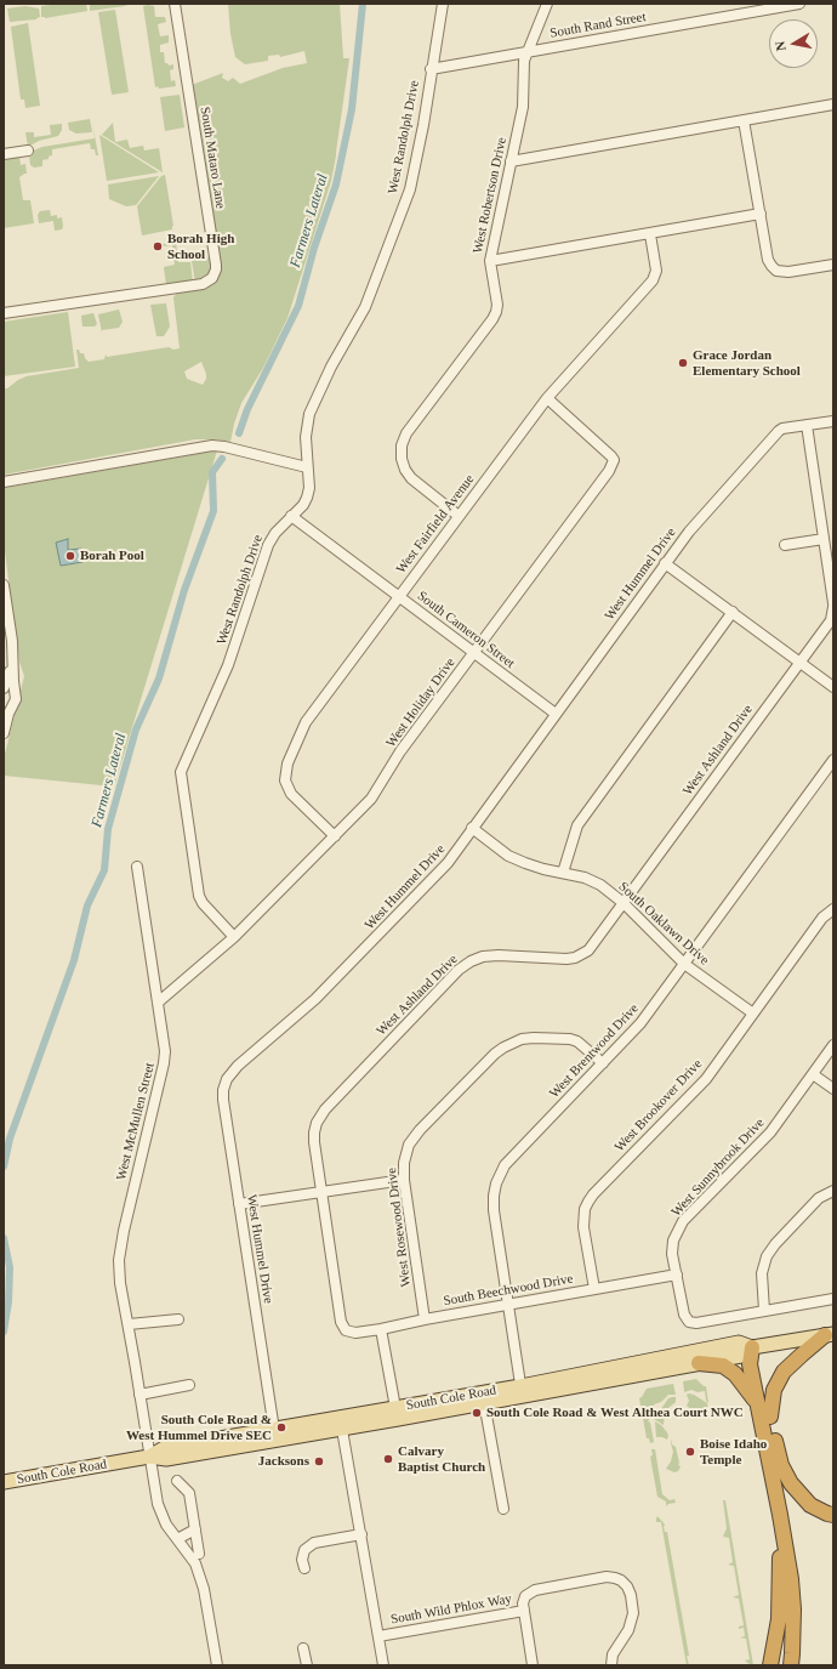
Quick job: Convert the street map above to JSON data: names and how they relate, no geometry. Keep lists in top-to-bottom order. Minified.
{"streets":{"main road":["South Cole Road"],"street":["South Rand Street","West Randolph Drive","South Mataro Lane","West Robertson Drive","West Fairfield Avenue","West Hummel Drive","South Cameron Street","West Holiday Drive","West Ashland Drive","South Oaklawn Drive","West Brentwood Drive","West Brookover Drive","West McMullen Street","West Sunnybrook Drive","West Rosewood Drive","South Beechwood Drive","South Wild Phlox Way"]},"crossings":[["South Rand Street","West Randolph Drive"],["South Rand Street","West Robertson Drive"],["West Randolph Drive","South Cameron Street"],["West Randolph Drive","West Holiday Drive"],["West Robertson Drive","West Fairfield Avenue"],["West Fairfield Avenue","South Cameron Street"],["West Fairfield Avenue","West Holiday Drive"],["West Hummel Drive","South Cameron Street"],["West Hummel Drive","West Ashland Drive"],["West Hummel Drive","South Oaklawn Drive"],["West Hummel Drive","South Cole Road"],["South Cameron Street","West Holiday Drive"],["West Holiday Drive","West McMullen Street"],["West Ashland Drive","South Oaklawn Drive"],["West Ashland Drive","South Beechwood Drive"],["South Oaklawn Drive","West Brentwood Drive"],["South Oaklawn Drive","West Brookover Drive"],["West Brentwood Drive","West Rosewood Drive"],["West Brentwood Drive","South Beechwood Drive"],["West Brentwood Drive","South Cole Road"],["West Brookover Drive","South Beechwood Drive"],["West McMullen Street","South Cole Road"],["West Sunnybrook Drive","South Beechwood Drive"],["West Rosewood Drive","South Beechwood Drive"]],"water":["Farmers Lateral"],"places":["Borah High School","Grace Jordan Elementary School","Borah Pool","South Cole Road & West Althea Court NWC","South Cole Road & West Hummel Drive SEC","Boise Idaho Temple","Calvary Baptist Church","Jacksons"],"north":"left"}
